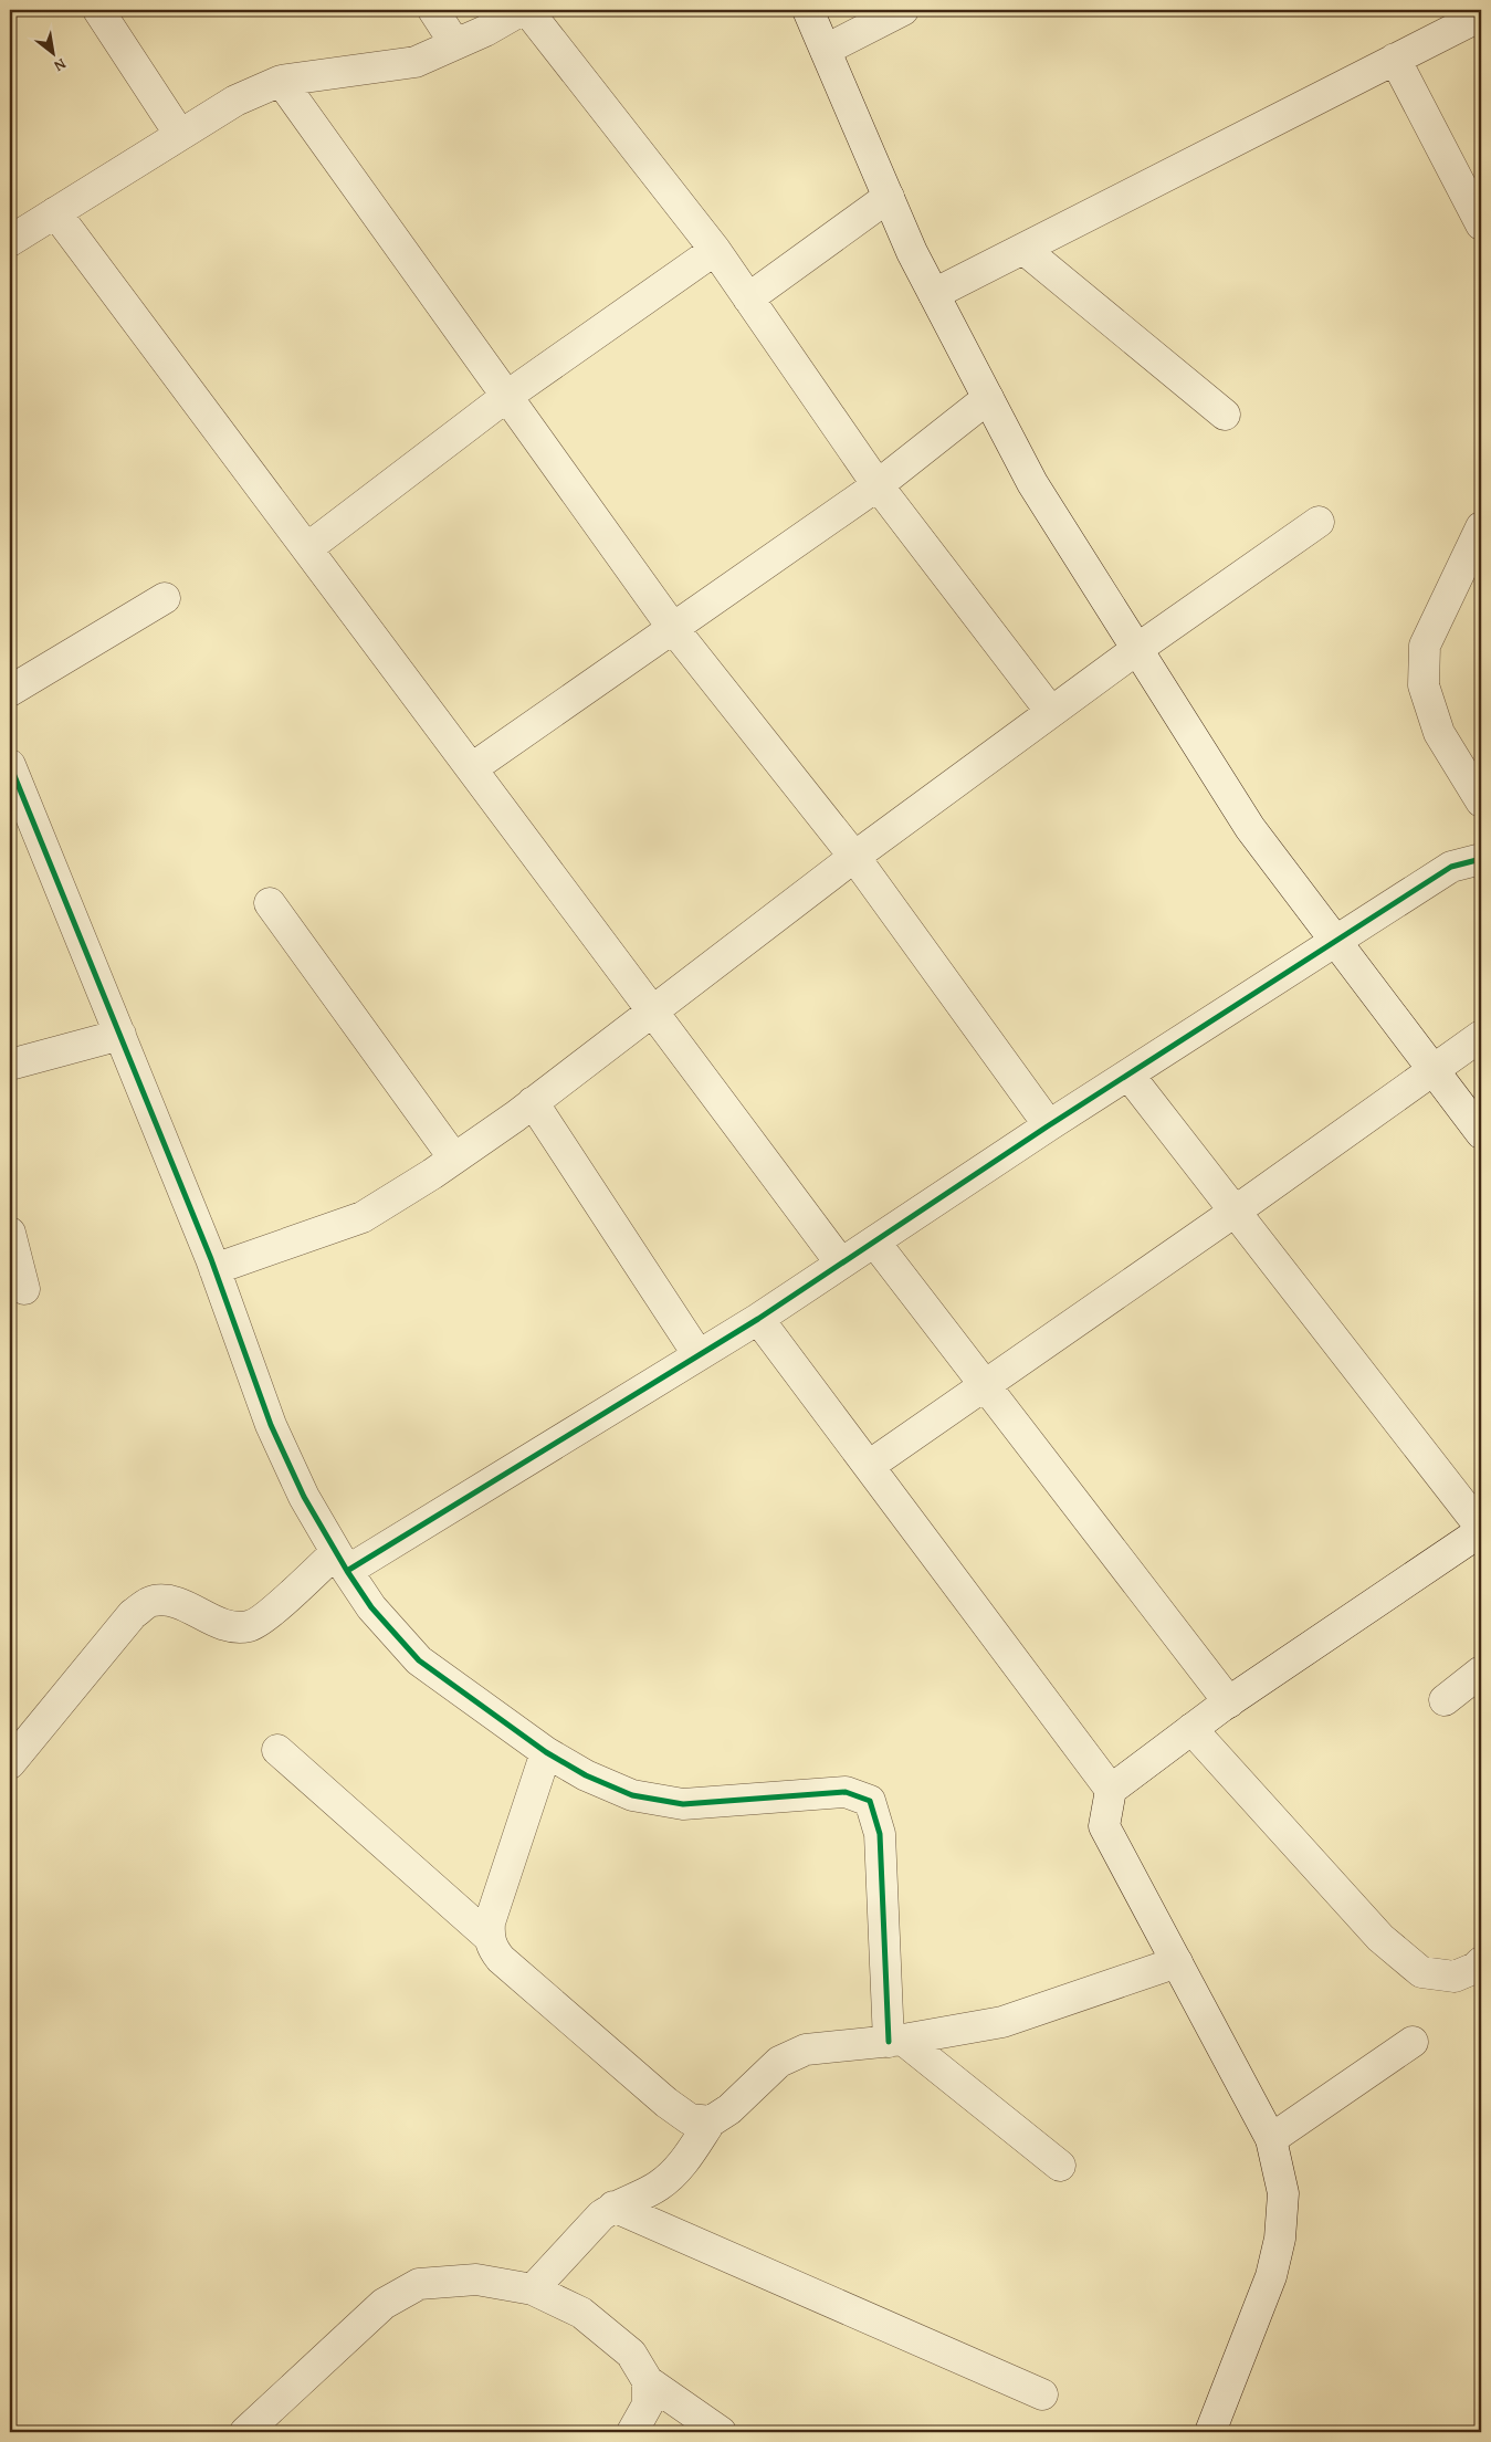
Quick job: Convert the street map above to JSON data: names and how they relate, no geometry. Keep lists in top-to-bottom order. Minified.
{"north":"bottom right"}
